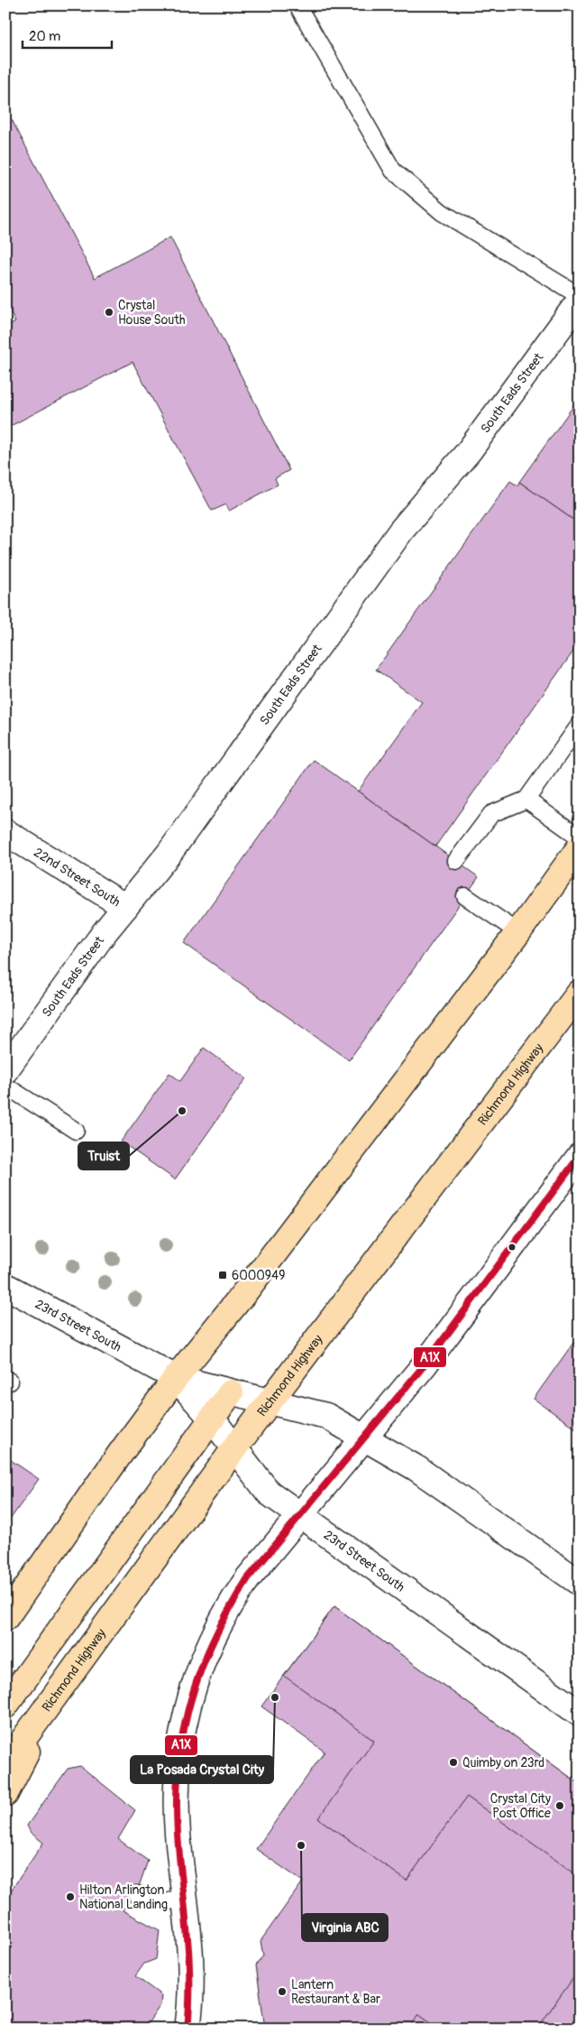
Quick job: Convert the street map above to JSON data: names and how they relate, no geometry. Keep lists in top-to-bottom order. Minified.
{"streets":{"highway":["Richmond Highway"],"street":["South Eads Street","22nd Street South","23rd Street South"]},"crossings":[["South Eads Street","22nd Street South"],["Richmond Highway","23rd Street South"]],"places":{"other":["Crystal House South","Truist","La Posada Crystal City","Quimby on 23rd","Crystal City Post Office","Virginia ABC","Hilton Arlington National Landing","Lantern Restaurant & Bar"],"transit":["6000949"]},"lines":["transit line A1X"],"scale_bar":"20 m"}
